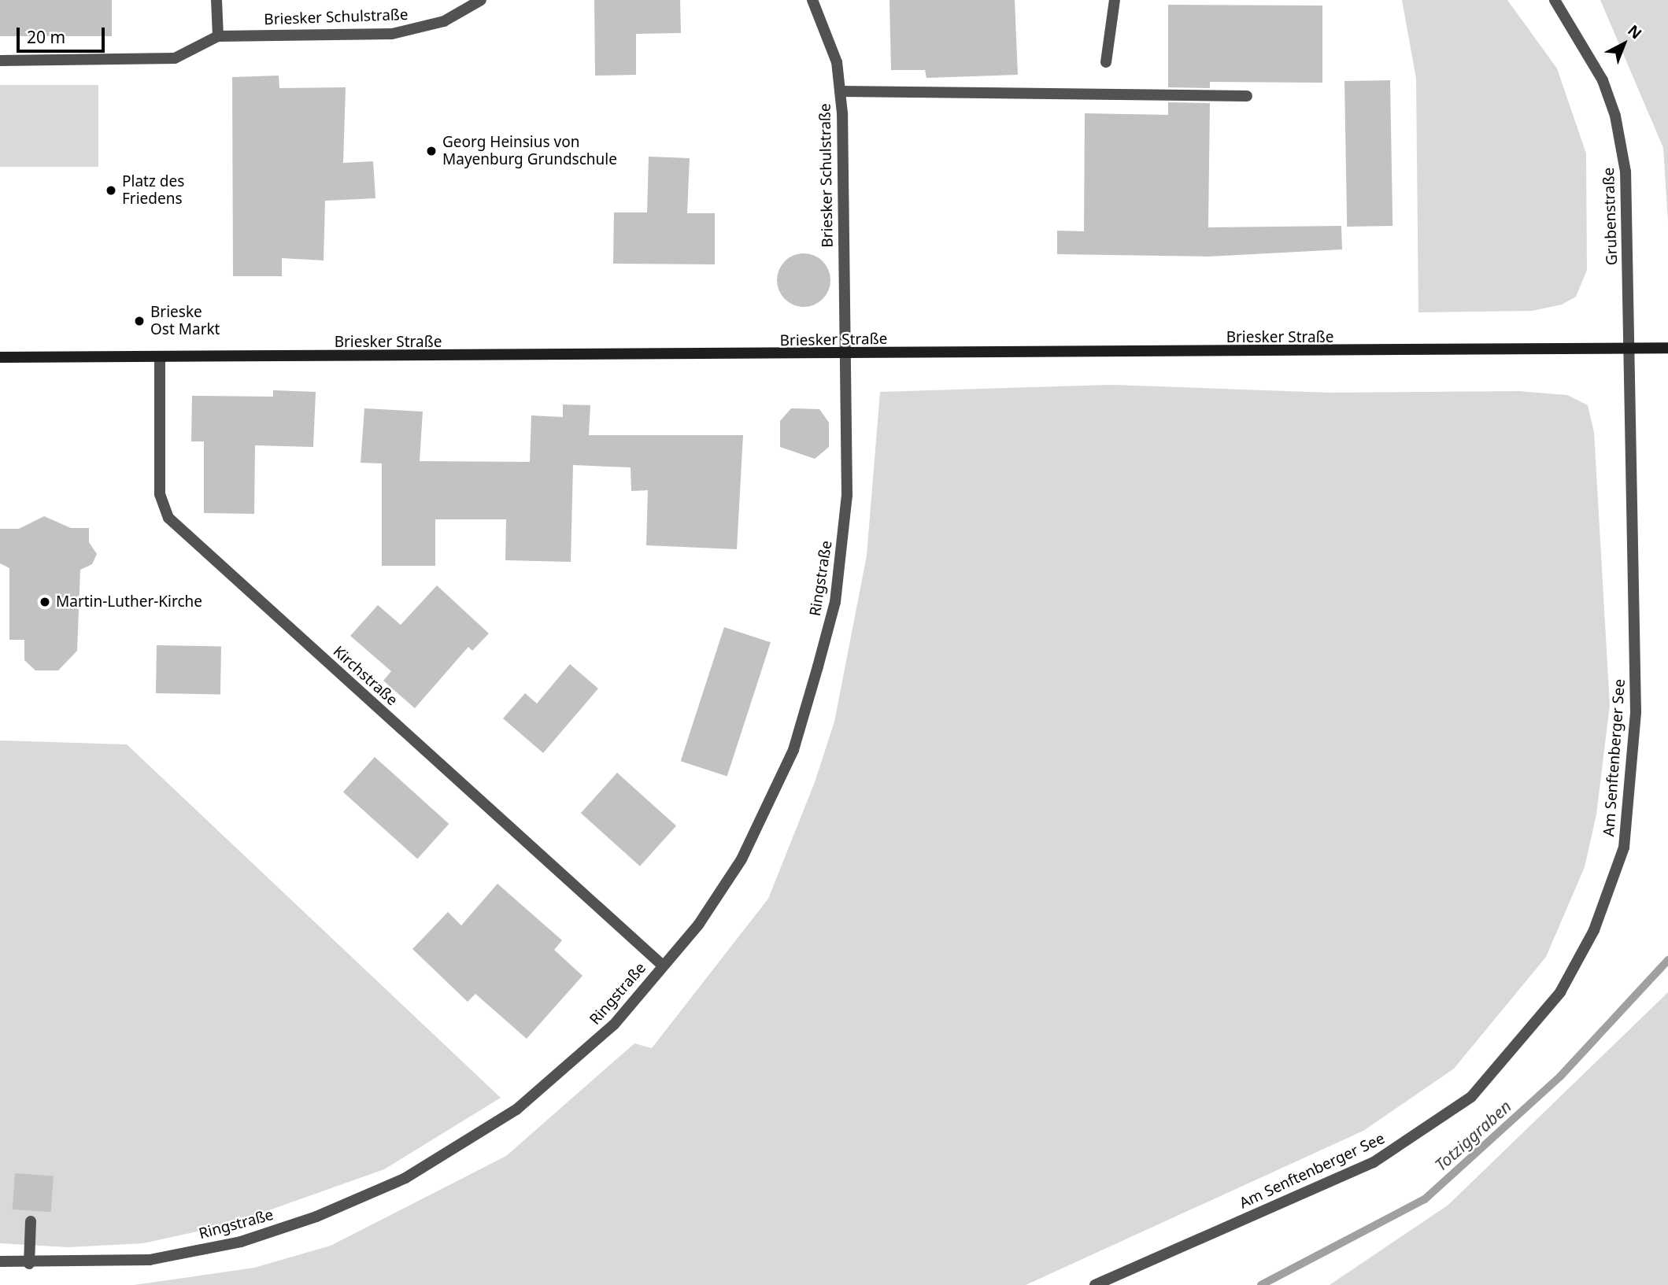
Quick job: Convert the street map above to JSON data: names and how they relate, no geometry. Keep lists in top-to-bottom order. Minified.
{"streets":{"main road":["Briesker Straße"],"street":["Briesker Schulstraße","Grubenstraße","Ringstraße","Kirchstraße","Am Senftenberger See"]},"crossings":[["Briesker Schulstraße","Briesker Straße"],["Briesker Schulstraße","Ringstraße"],["Grubenstraße","Briesker Straße"],["Grubenstraße","Am Senftenberger See"],["Briesker Straße","Ringstraße"],["Briesker Straße","Kirchstraße"],["Briesker Straße","Am Senftenberger See"],["Ringstraße","Kirchstraße"]],"water":["Totziggraben"],"places":["Georg Heinsius von Mayenburg Grundschule","Platz des Friedens","Brieske Ost Markt","Martin-Luther-Kirche"],"scale_bar":"20 m","north":"top right"}
